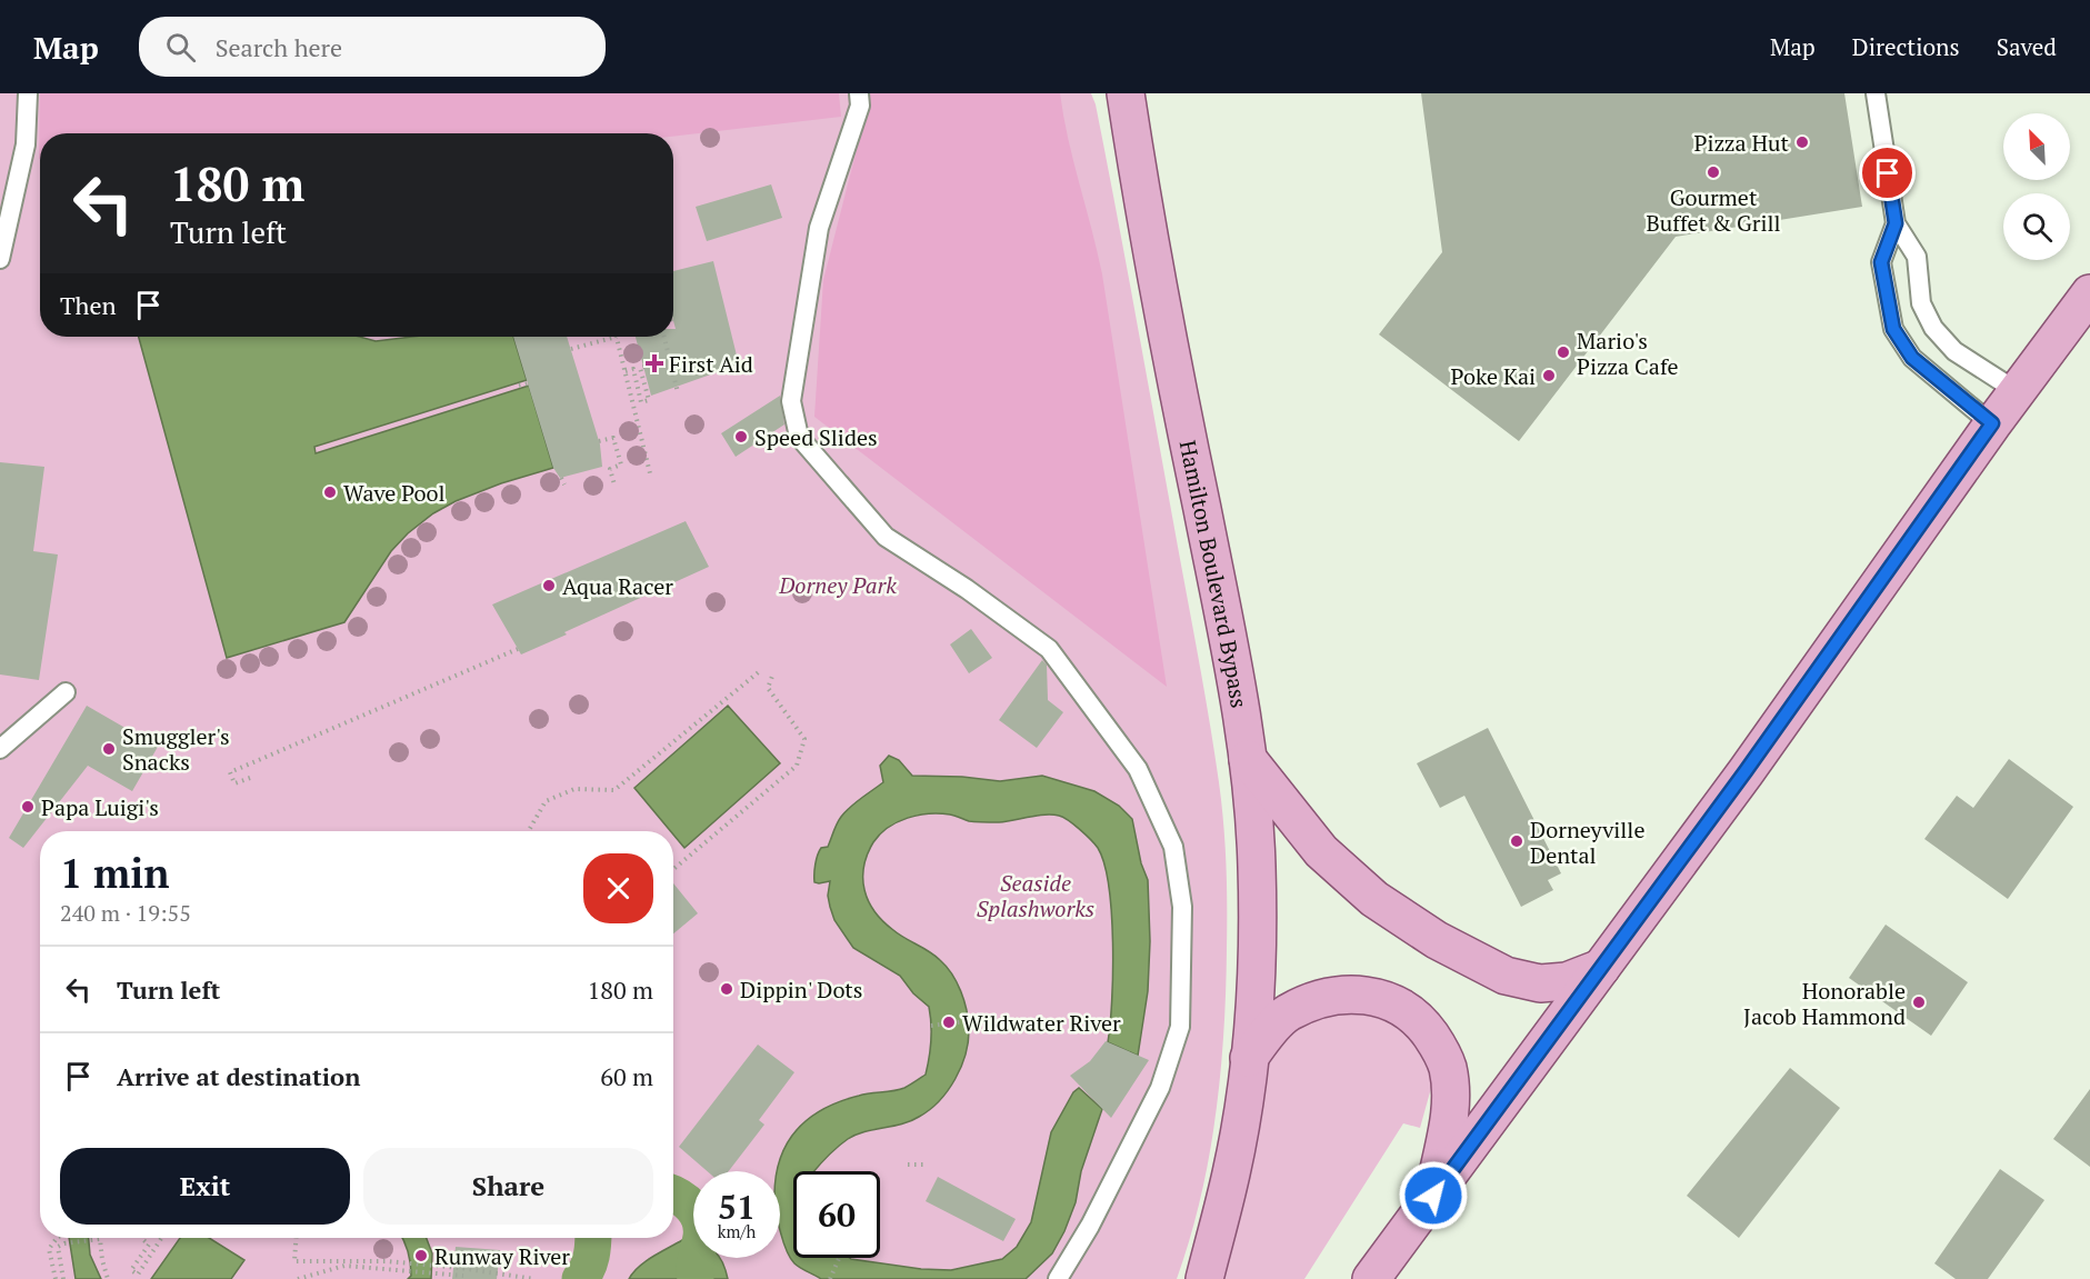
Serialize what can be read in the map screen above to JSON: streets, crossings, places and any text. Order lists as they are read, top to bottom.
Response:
{
  "streets": {
    "main road": ["Hamilton Boulevard Bypass"]
  },
  "parks": ["Dorney Park", "Seaside Splashworks"],
  "places": {
    "other": [
      "Pizza Hut",
      "Gourmet Buffet & Grill",
      "Mario's Pizza Cafe",
      "Poke Kai",
      "Speed Slides",
      "Wave Pool",
      "Aqua Racer",
      "Smuggler's Snacks",
      "Papa Luigi's",
      "Dorneyville Dental",
      "Dippin' Dots",
      "Honorable Jacob Hammond",
      "Wildwater River",
      "Runway River"
    ],
    "health": ["First Aid"]
  },
  "north": "top left",
  "page": {
    "header": "Map",
    "search": "Search here",
    "nav": ["Map", "Directions", "Saved"],
    "turn": ["180 m", "Turn left"],
    "then": "Then",
    "heading": ["1 min", "240 m · 19:55"],
    "list": [
      {
        "name": "Turn left",
        "value": "180 m"
      },
      {
        "name": "Arrive at destination",
        "value": "60 m"
      }
    ],
    "buttons": ["Exit", "Share"],
    "speed": "51 km/h",
    "limit": "60"
  }
}
